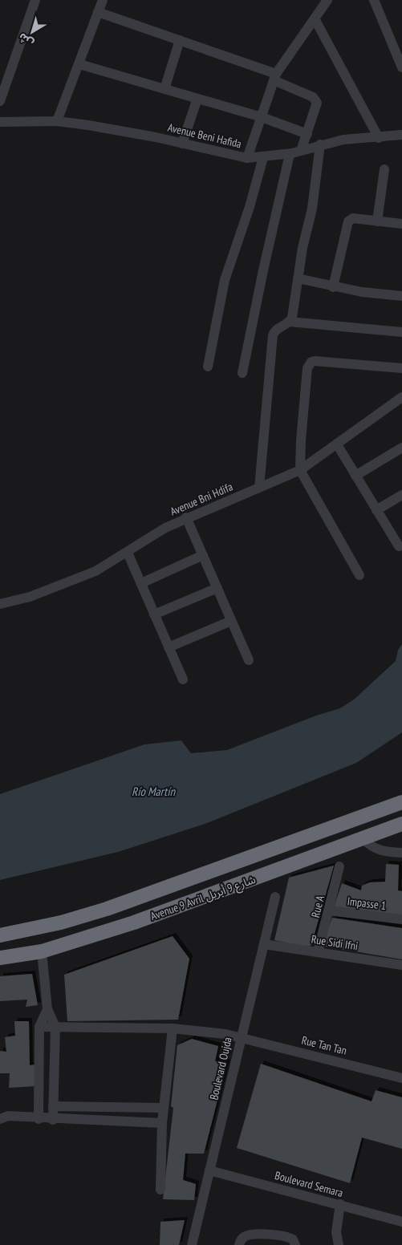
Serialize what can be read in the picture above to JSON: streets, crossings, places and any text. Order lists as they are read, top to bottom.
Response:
{
  "streets": {
    "highway": ["Avenue 9 Avril شارع 9 أبريل"],
    "street": [
      "Avenue Beni Hafida",
      "Avenue Bni Hdifa",
      "Impasse 1",
      "Rue A",
      "Rue Sidi Ifni",
      "Rue Tan Tan",
      "Boulevard Oujda",
      "Boulevard Semara"
    ]
  },
  "crossings": [
    ["Impasse 1", "Rue A"],
    ["Rue A", "Rue Sidi Ifni"],
    ["Rue Sidi Ifni", "Boulevard Oujda"],
    ["Rue Tan Tan", "Boulevard Oujda"],
    ["Boulevard Oujda", "Boulevard Semara"]
  ],
  "water": ["Río Martín"],
  "north": "bottom left"
}
